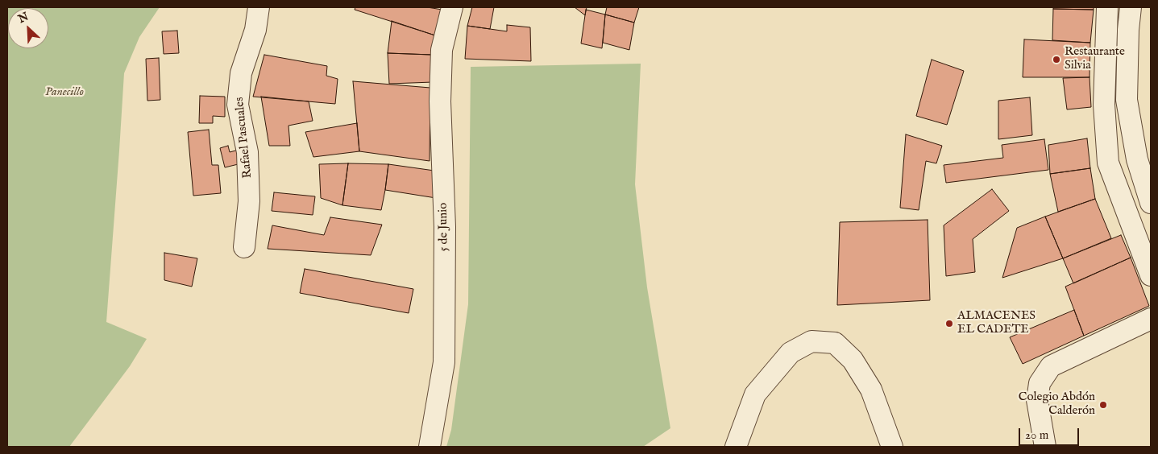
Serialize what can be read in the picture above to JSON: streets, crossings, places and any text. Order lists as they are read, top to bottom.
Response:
{
  "streets": {
    "street": ["Rafael Pascuales", "5 de Junio"]
  },
  "parks": ["Panecillo"],
  "places": ["Restaurante Silvia", "ALMACENES EL CADETE", "Colegio Abdón Calderón"],
  "scale_bar": "20 m",
  "north": "top left"
}
